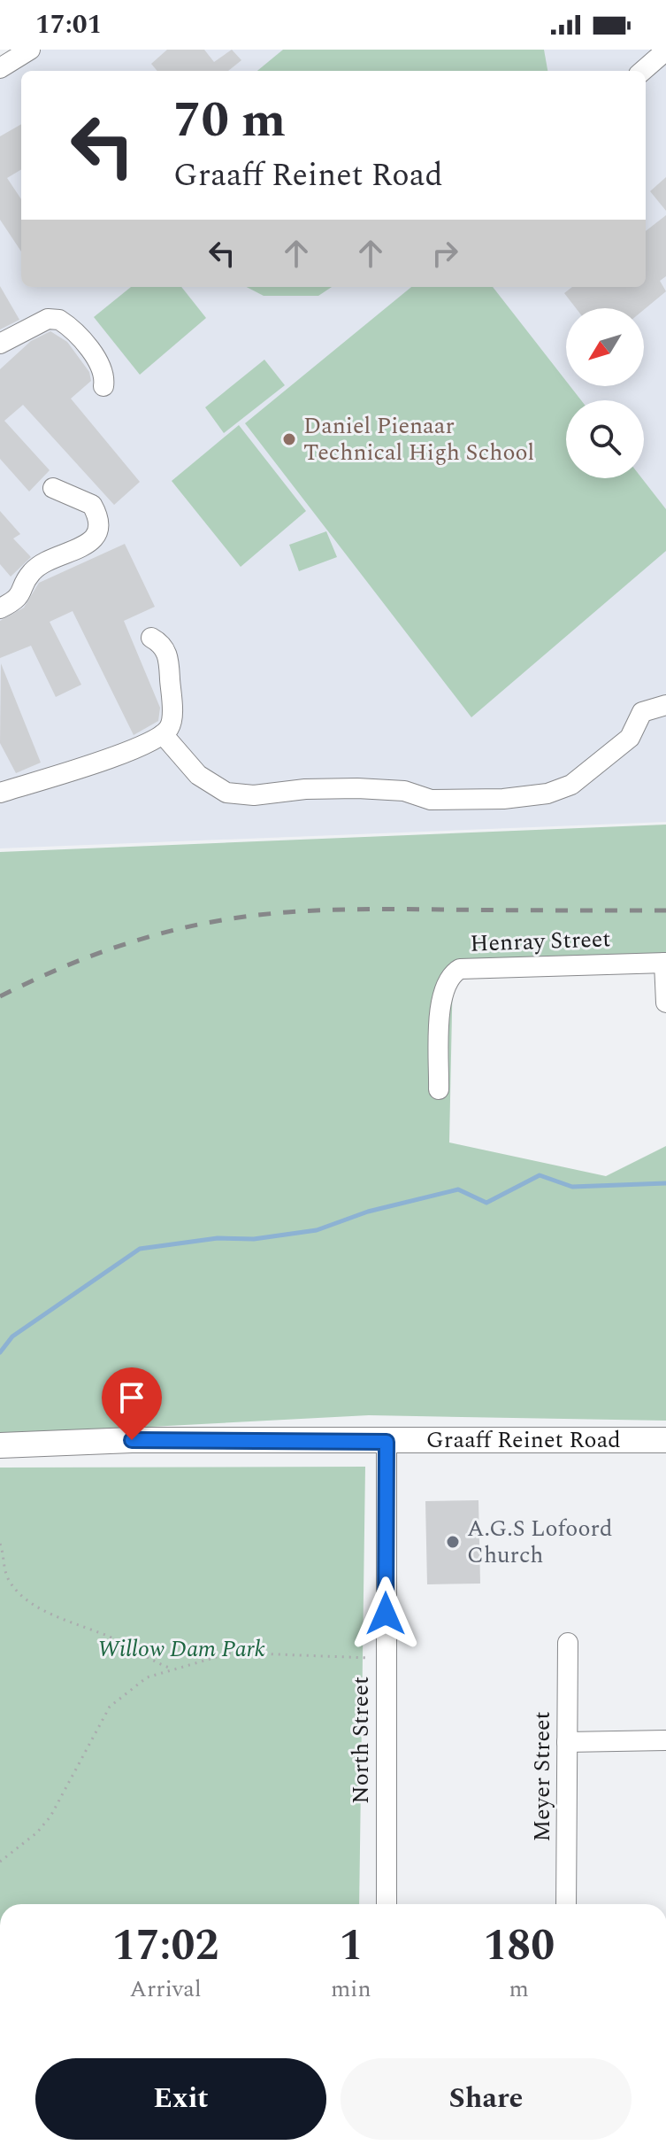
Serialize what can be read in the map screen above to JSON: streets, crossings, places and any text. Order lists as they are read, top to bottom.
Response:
{
  "streets": {
    "main road": ["Graaff Reinet Road"],
    "street": ["Henray Street", "North Street", "Meyer Street"]
  },
  "crossings": [
    ["Graaff Reinet Road", "North Street"]
  ],
  "parks": ["Willow Dam Park"],
  "places": ["Daniel Pienaar Technical High School", "A.G.S Lofoord Church"],
  "north": "bottom left",
  "page": {
    "status": "17:01",
    "turn": ["70 m", "Graaff Reinet Road"],
    "eta": [
      "17:02",
      "Arrival",
      "1",
      "min",
      "180",
      "m"
    ],
    "buttons": ["Exit", "Share"]
  }
}
